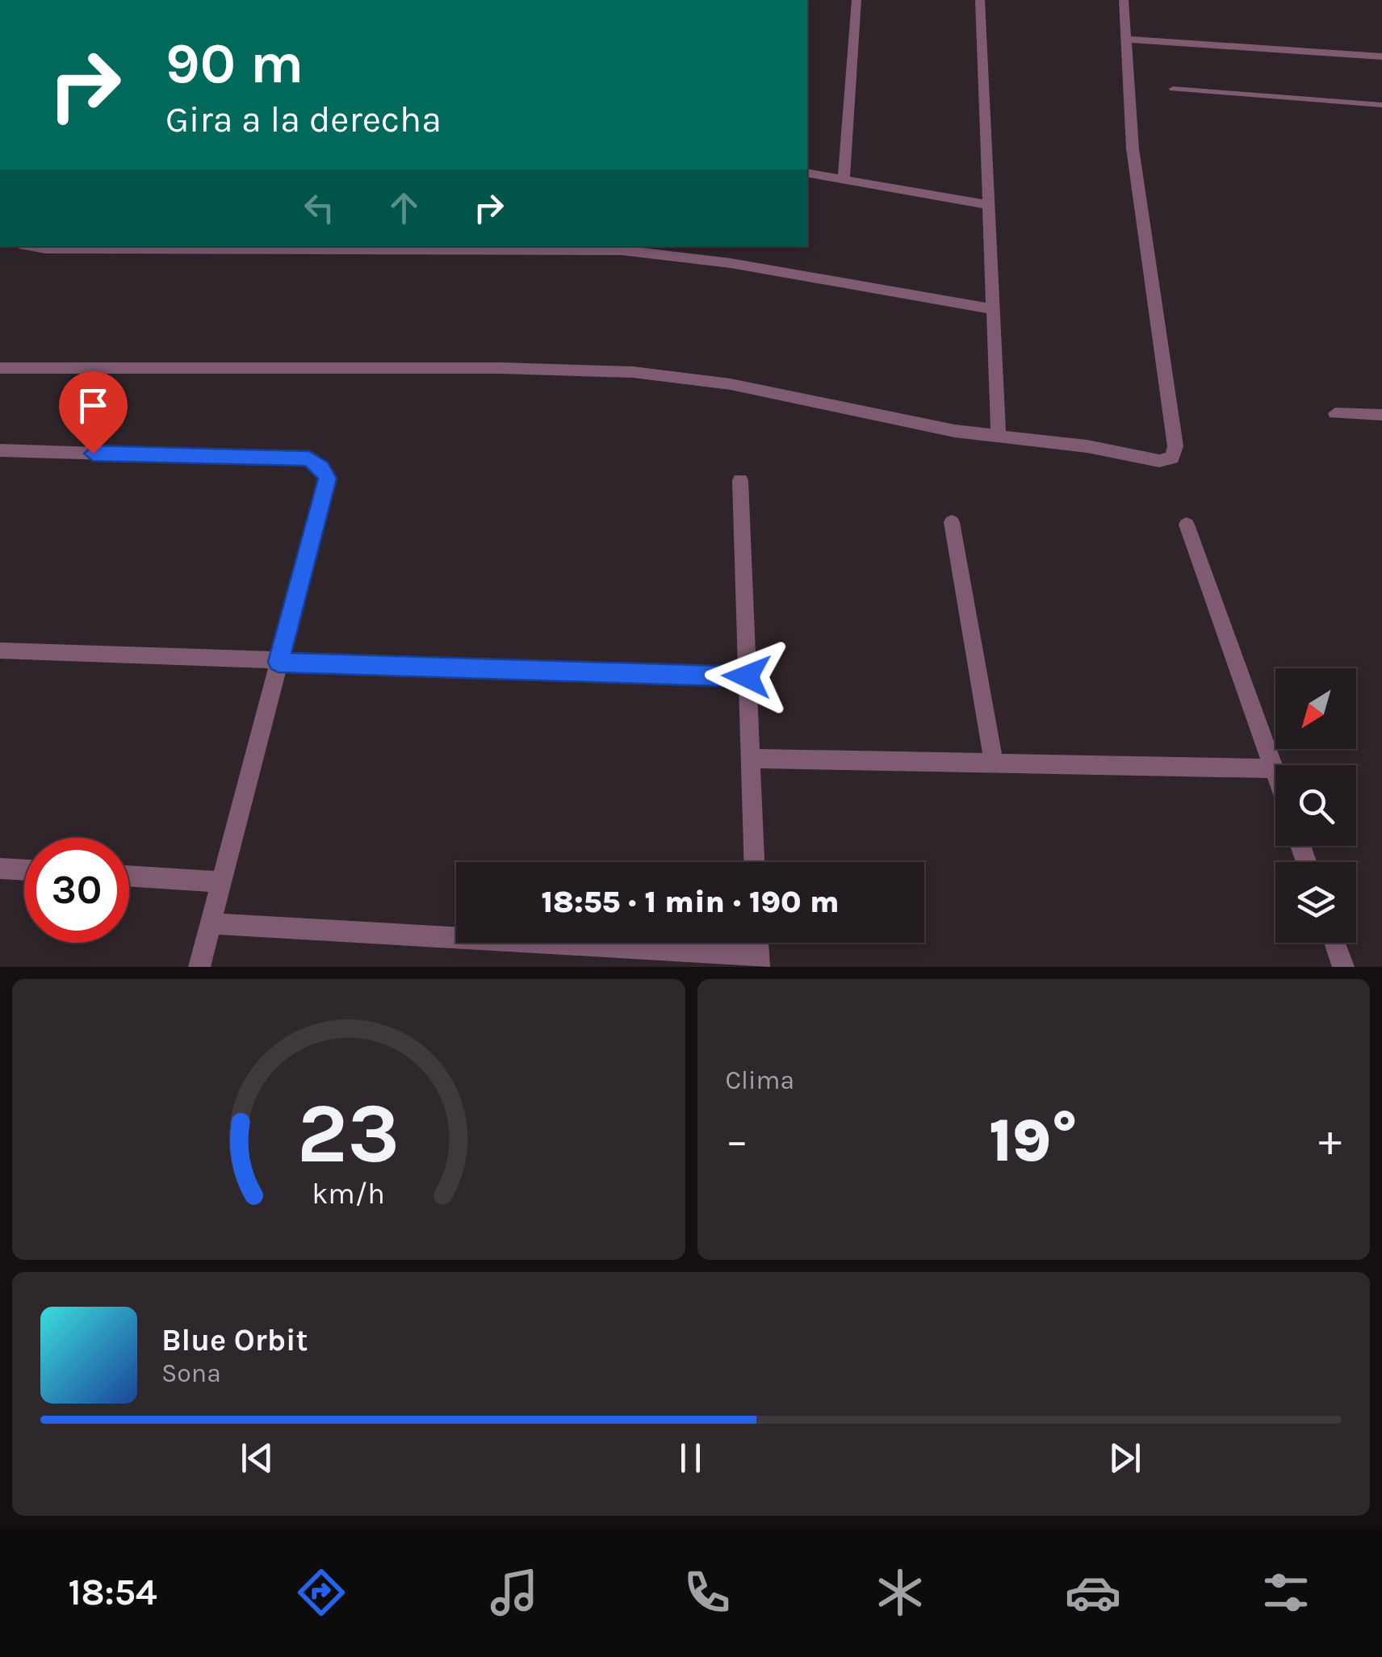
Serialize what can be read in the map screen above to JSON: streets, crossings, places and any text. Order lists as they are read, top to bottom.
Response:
{
  "north": "bottom left",
  "page": {
    "turn": ["90 m", "Gira a la derecha"],
    "limit": "30",
    "trip": "18:55 · 1 min · 190 m",
    "tile": "Clima",
    "heat": ["−", "19°", "+"],
    "song": ["Blue Orbit", "Sona"],
    "tabs": "18:54",
    "gauge": ["23", "km/h"]
  }
}
